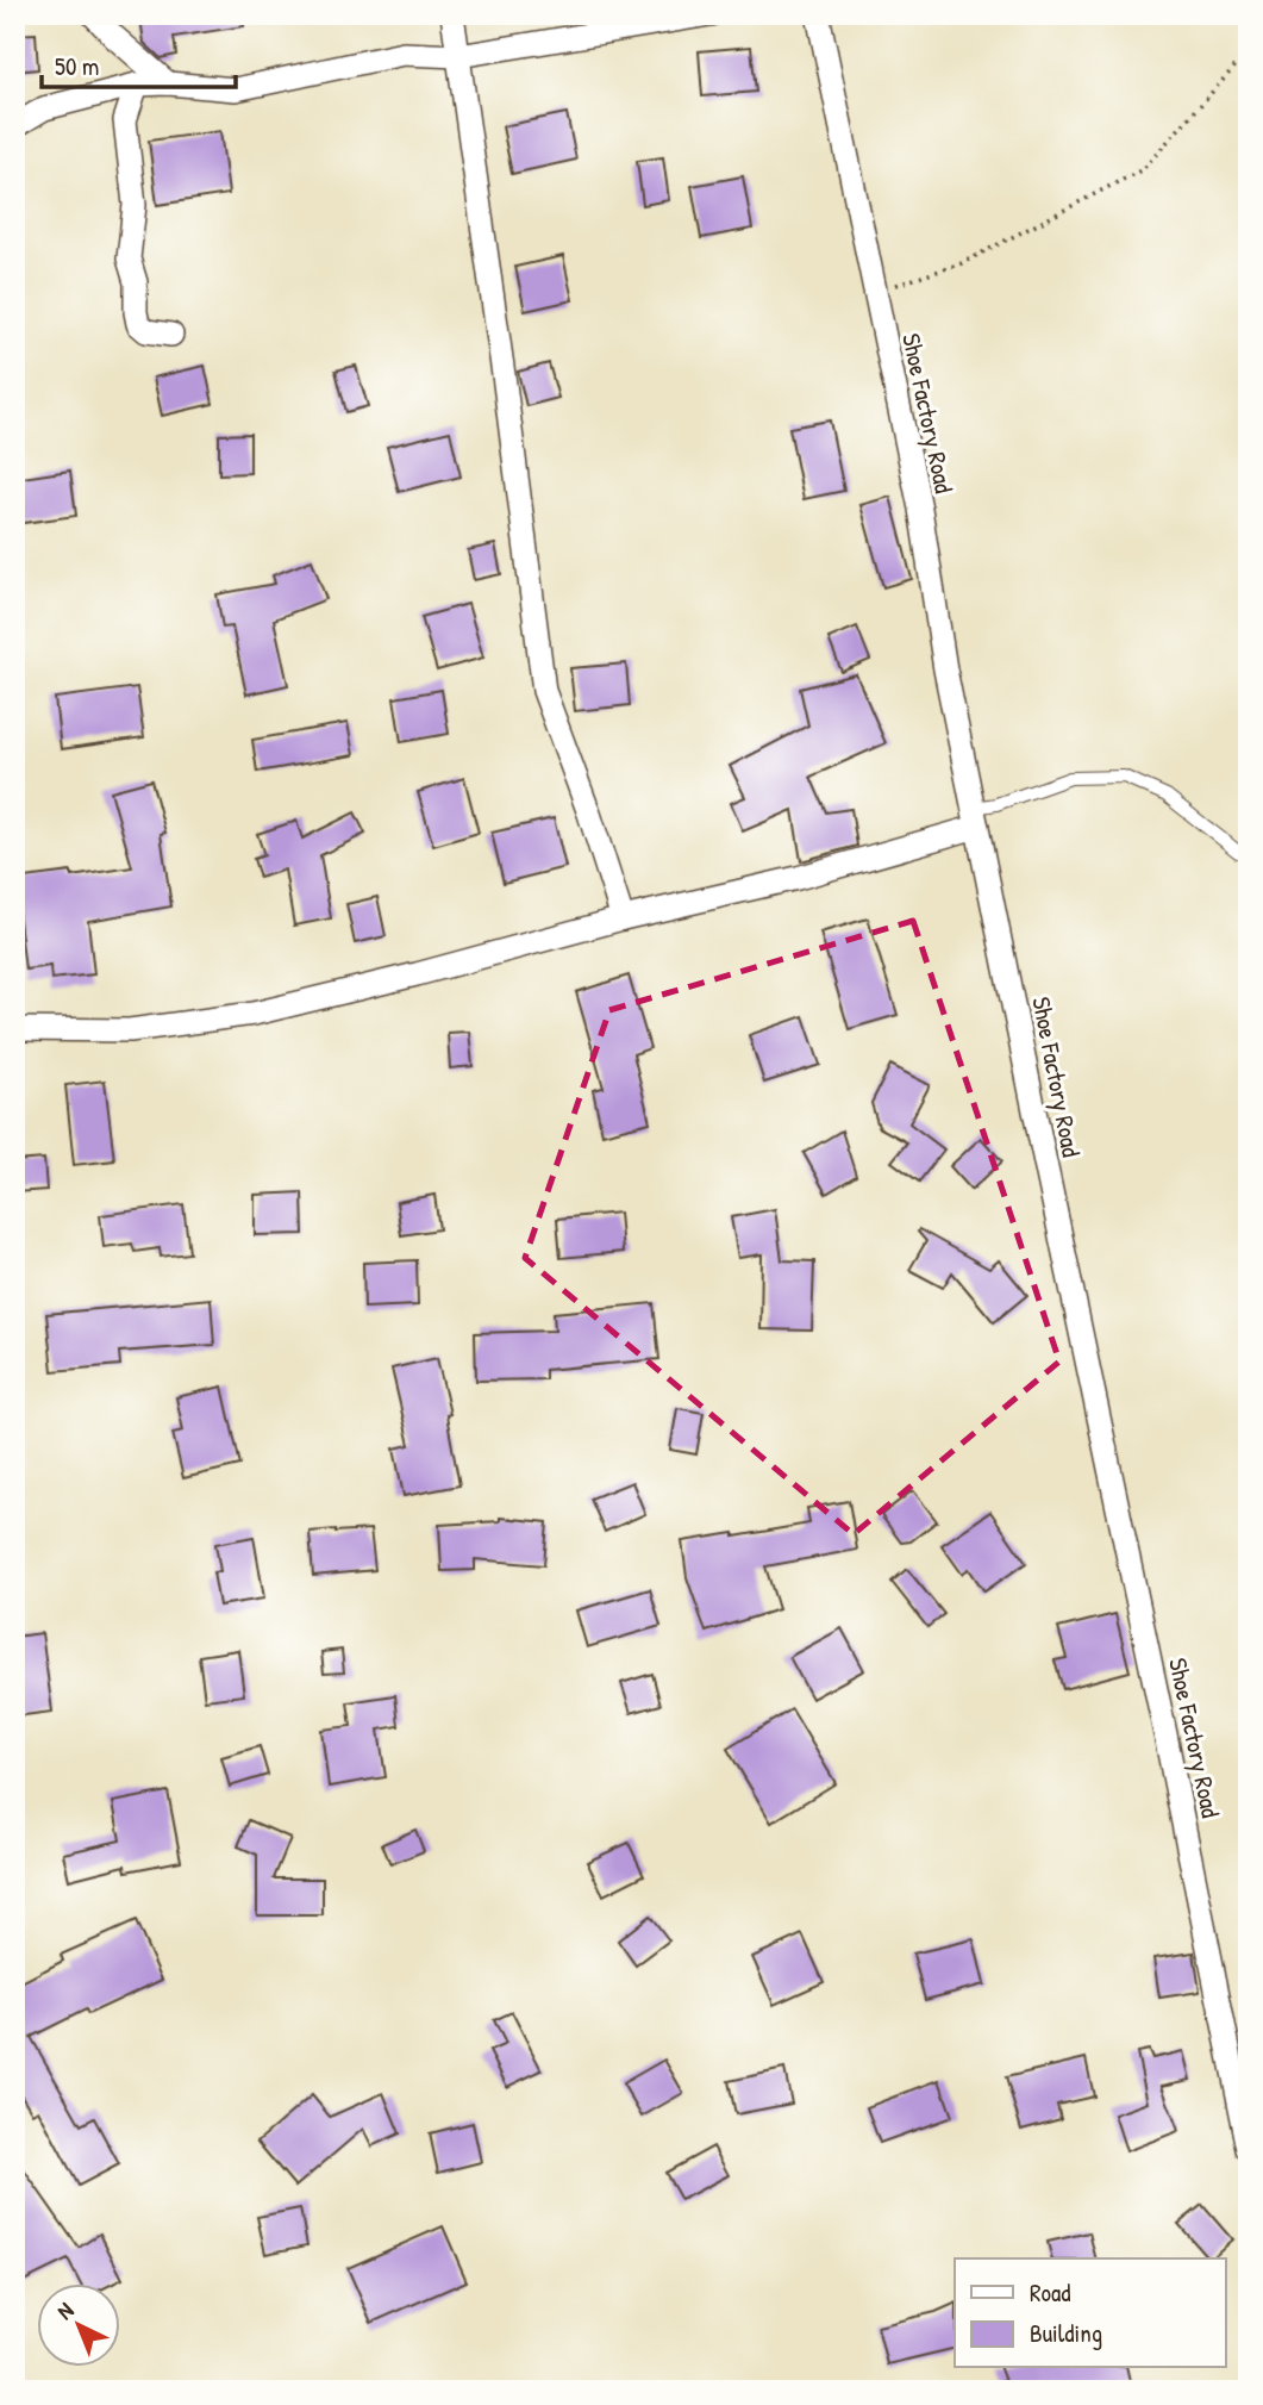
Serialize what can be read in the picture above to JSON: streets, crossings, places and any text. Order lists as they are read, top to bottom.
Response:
{
  "streets": {
    "street": ["Shoe Factory Road"]
  },
  "legend": ["Road", "Building"],
  "scale_bar": "50 m",
  "north": "top left"
}
